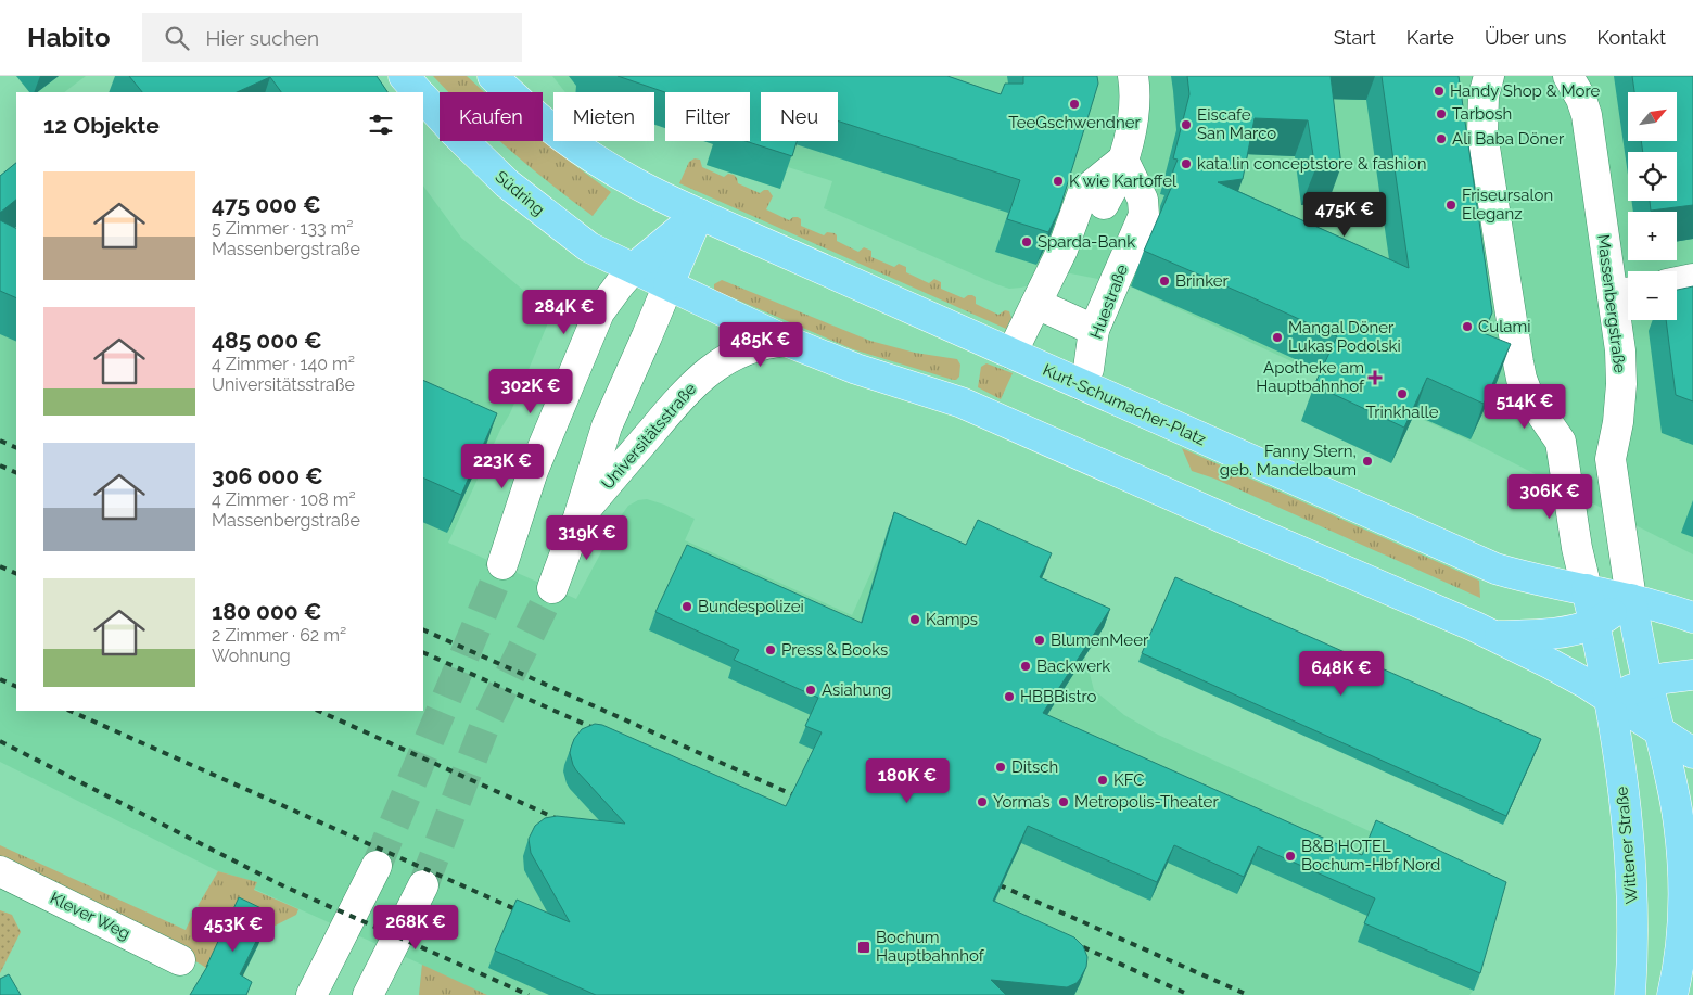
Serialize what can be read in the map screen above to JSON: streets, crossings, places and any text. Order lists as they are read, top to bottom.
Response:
{
  "streets": {
    "main road": ["Südring", "Kurt-Schumacher-Platz", "Wittener Straße"],
    "street": [
      "Huestraße",
      "Massenbergstraße",
      "Universitätsstraße",
      "Klever Weg"
    ]
  },
  "crossings": [
    ["Huestraße", "Kurt-Schumacher-Platz"],
    ["Massenbergstraße", "Kurt-Schumacher-Platz"]
  ],
  "places": {
    "other": [
      "Handy Shop & More",
      "TeeGschwendner",
      "Tarbosh",
      "Eiscafe San Marco",
      "Ali Baba Döner",
      "kata.lin conceptstore & fashion",
      "K wie Kartoffel",
      "Friseursalon Eleganz",
      "Sparda-Bank",
      "Brinker",
      "Culami",
      "Mangal Döner Lukas Podolski",
      "Trinkhalle",
      "Fanny Stern, geb. Mandelbaum",
      "Bundespolizei",
      "Kamps",
      "BlumenMeer",
      "Press & Books",
      "Backwerk",
      "Asiahung",
      "HBBBistro",
      "Ditsch",
      "KFC",
      "Yorma’s",
      "Metropolis-Theater",
      "B&B HOTEL Bochum-Hbf Nord"
    ],
    "health": ["Apotheke am Hauptbahnhof"],
    "transit": ["Bochum Hauptbahnhof"]
  },
  "north": "top right",
  "page": {
    "header": "Habito",
    "search": "Hier suchen",
    "nav": [
      "Start",
      "Karte",
      "Über uns",
      "Kontakt"
    ],
    "map_buttons": ["+", "−"],
    "chip": [
      "Kaufen",
      "Mieten",
      "Filter",
      "Neu"
    ],
    "heading": "12 Objekte",
    "list": [
      {
        "name": "475 000 €",
        "note": "5 Zimmer · 133 m² · Massenbergstraße"
      },
      {
        "name": "485 000 €",
        "note": "4 Zimmer · 140 m² · Universitätsstraße"
      },
      {
        "name": "306 000 €",
        "note": "4 Zimmer · 108 m² · Massenbergstraße"
      },
      {
        "name": "180 000 €",
        "note": "2 Zimmer · 62 m² · Wohnung"
      }
    ],
    "price": [
      "475K €",
      "284K €",
      "485K €",
      "302K €",
      "514K €",
      "223K €",
      "306K €",
      "319K €",
      "648K €",
      "180K €",
      "268K €",
      "453K €"
    ]
  }
}
